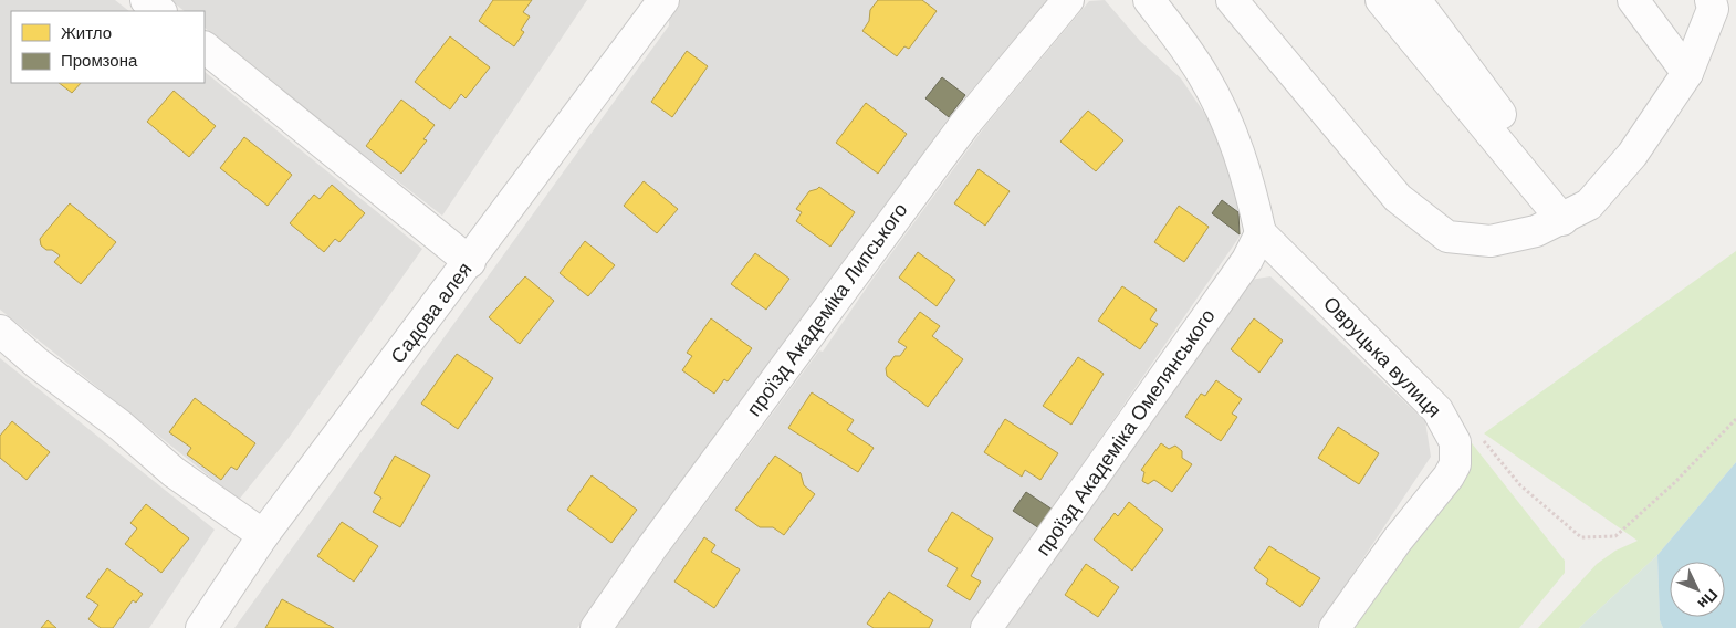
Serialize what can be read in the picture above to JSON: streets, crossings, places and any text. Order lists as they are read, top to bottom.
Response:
{
  "streets": {
    "street": [
      "проїзд Академіка Липського",
      "Садова алея",
      "Овруцька вулиця",
      "проїзд Академіка Омелянського"
    ]
  },
  "crossings": [
    ["Овруцька вулиця", "проїзд Академіка Омелянського"]
  ],
  "legend": ["Житло", "Промзона"],
  "north": "bottom right"
}
